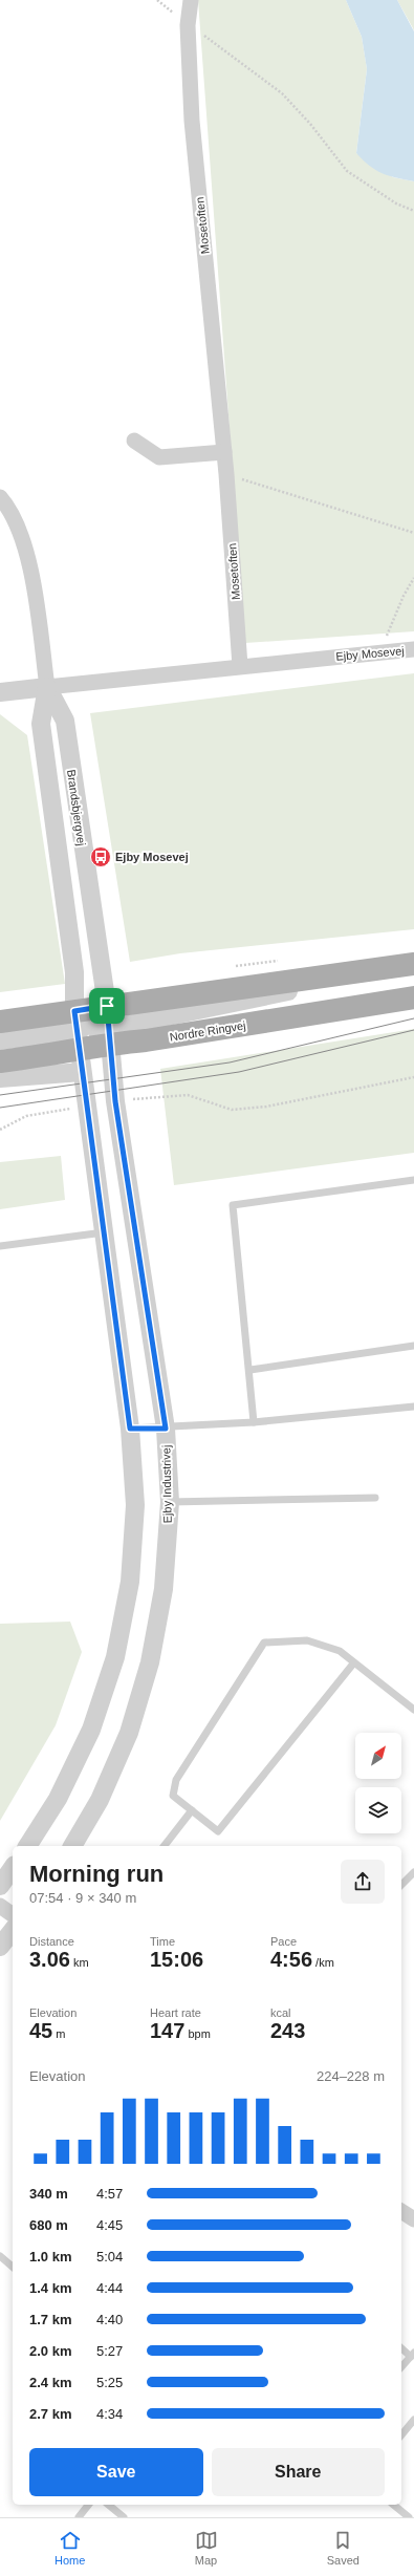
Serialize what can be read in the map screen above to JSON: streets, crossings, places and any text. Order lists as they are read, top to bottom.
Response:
{
  "streets": {
    "main road": ["Nordre Ringvej"],
    "street": [
      "Mosetoften",
      "Ejby Mosevej",
      "Brandsbjergvej",
      "Ejby Industrivej"
    ]
  },
  "crossings": [
    ["Mosetoften", "Ejby Mosevej"],
    ["Ejby Mosevej", "Brandsbjergvej"],
    ["Brandsbjergvej", "Nordre Ringvej"],
    ["Brandsbjergvej", "Ejby Industrivej"],
    ["Nordre Ringvej", "Ejby Industrivej"]
  ],
  "places": {
    "bus stop": ["Ejby Mosevej"]
  },
  "north": "top right",
  "page": {
    "heading": ["Morning run", "07:54 · 9 × 340 m"],
    "stats": [
      ["Distance", "3.06 km"],
      ["Time", "15:06"],
      ["Pace", "4:56 /km"],
      ["Elevation", "45 m"],
      ["Heart rate", "147 bpm"],
      ["kcal", "243"]
    ],
    "chart": ["Elevation", "224–228 m"],
    "list": [
      {
        "name": "340 m",
        "note": "4:57"
      },
      {
        "name": "680 m",
        "note": "4:45"
      },
      {
        "name": "1.0 km",
        "note": "5:04"
      },
      {
        "name": "1.4 km",
        "note": "4:44"
      },
      {
        "name": "1.7 km",
        "note": "4:40"
      },
      {
        "name": "2.0 km",
        "note": "5:27"
      },
      {
        "name": "2.4 km",
        "note": "5:25"
      },
      {
        "name": "2.7 km",
        "note": "4:34"
      }
    ],
    "buttons": ["Save", "Share"],
    "tabs": ["Home", "Map", "Saved"]
  }
}
